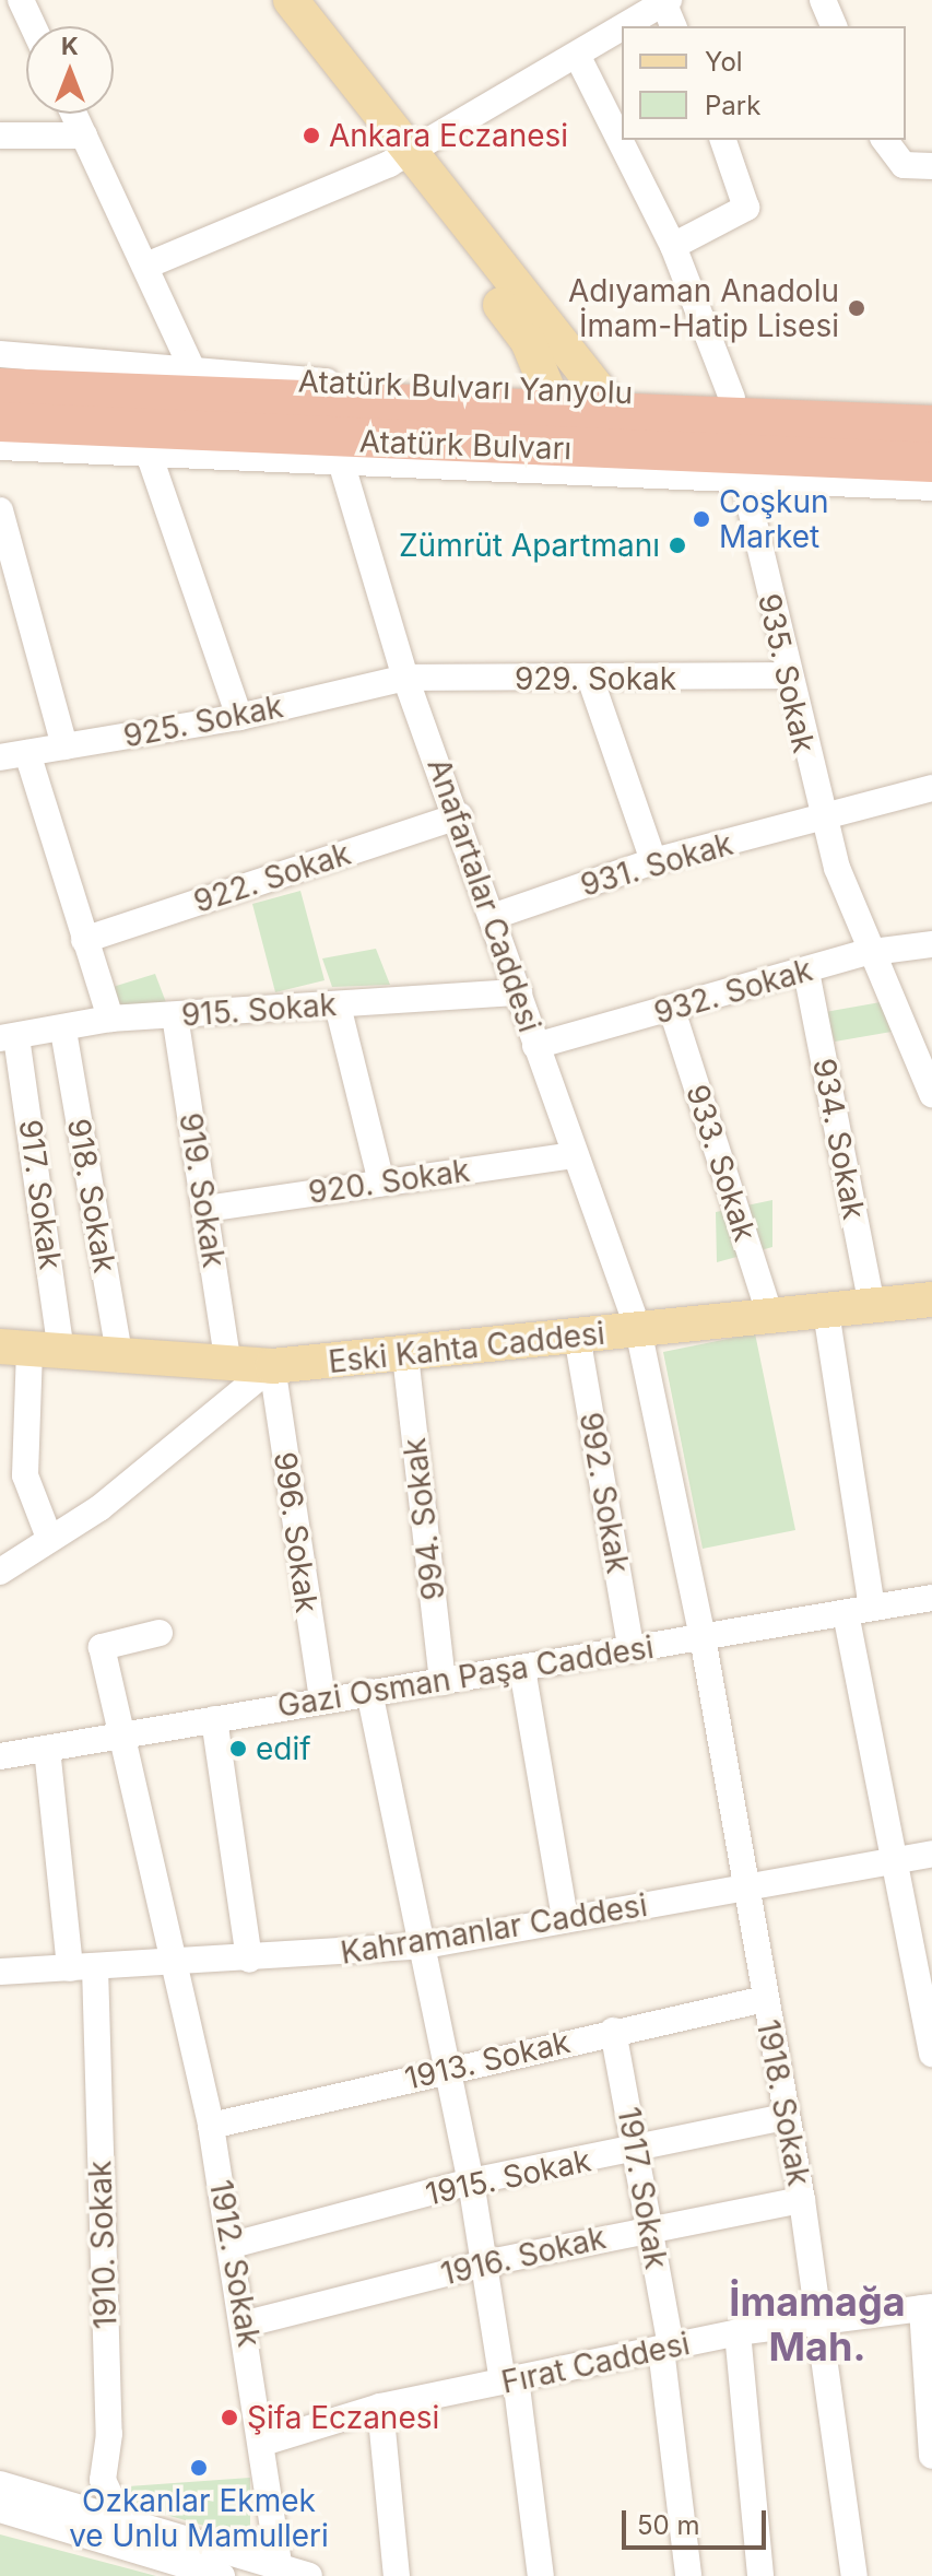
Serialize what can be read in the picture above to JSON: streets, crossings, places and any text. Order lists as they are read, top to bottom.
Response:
{
  "streets": {
    "highway": ["Atatürk Bulvarı"],
    "main road": ["Eski Kahta Caddesi"],
    "street": [
      "Atatürk Bulvarı Yanyolu",
      "935. Sokak",
      "929. Sokak",
      "925. Sokak",
      "931. Sokak",
      "922. Sokak",
      "Anafartalar Caddesi",
      "932. Sokak",
      "915. Sokak",
      "934. Sokak",
      "933. Sokak",
      "920. Sokak",
      "919. Sokak",
      "917. Sokak",
      "918. Sokak",
      "992. Sokak",
      "994. Sokak",
      "996. Sokak",
      "Gazi Osman Paşa Caddesi",
      "Kahramanlar Caddesi",
      "1913. Sokak",
      "1918. Sokak",
      "1915. Sokak",
      "1917. Sokak",
      "1910. Sokak",
      "1916. Sokak",
      "1912. Sokak",
      "Fırat Caddesi"
    ]
  },
  "crossings": [
    ["935. Sokak", "929. Sokak"],
    ["935. Sokak", "931. Sokak"],
    ["935. Sokak", "932. Sokak"],
    ["929. Sokak", "925. Sokak"],
    ["929. Sokak", "Anafartalar Caddesi"],
    ["925. Sokak", "Anafartalar Caddesi"],
    ["931. Sokak", "Anafartalar Caddesi"],
    ["922. Sokak", "Anafartalar Caddesi"],
    ["Anafartalar Caddesi", "932. Sokak"],
    ["Anafartalar Caddesi", "915. Sokak"],
    ["Anafartalar Caddesi", "920. Sokak"],
    ["Anafartalar Caddesi", "Eski Kahta Caddesi"],
    ["Anafartalar Caddesi", "Gazi Osman Paşa Caddesi"],
    ["Anafartalar Caddesi", "1918. Sokak"],
    ["932. Sokak", "934. Sokak"],
    ["932. Sokak", "933. Sokak"],
    ["915. Sokak", "919. Sokak"],
    ["915. Sokak", "917. Sokak"],
    ["915. Sokak", "918. Sokak"],
    ["934. Sokak", "Eski Kahta Caddesi"],
    ["933. Sokak", "Eski Kahta Caddesi"],
    ["920. Sokak", "919. Sokak"],
    ["919. Sokak", "Eski Kahta Caddesi"],
    ["917. Sokak", "Eski Kahta Caddesi"],
    ["918. Sokak", "Eski Kahta Caddesi"],
    ["Eski Kahta Caddesi", "992. Sokak"],
    ["Eski Kahta Caddesi", "994. Sokak"],
    ["Eski Kahta Caddesi", "996. Sokak"],
    ["992. Sokak", "Gazi Osman Paşa Caddesi"],
    ["994. Sokak", "Gazi Osman Paşa Caddesi"],
    ["996. Sokak", "Gazi Osman Paşa Caddesi"],
    ["Gazi Osman Paşa Caddesi", "1918. Sokak"],
    ["Gazi Osman Paşa Caddesi", "1910. Sokak"],
    ["Gazi Osman Paşa Caddesi", "1912. Sokak"],
    ["Kahramanlar Caddesi", "1918. Sokak"],
    ["Kahramanlar Caddesi", "1910. Sokak"],
    ["Kahramanlar Caddesi", "1912. Sokak"],
    ["1913. Sokak", "1918. Sokak"],
    ["1913. Sokak", "1917. Sokak"],
    ["1913. Sokak", "1912. Sokak"],
    ["1918. Sokak", "1915. Sokak"],
    ["1918. Sokak", "1916. Sokak"],
    ["1918. Sokak", "Fırat Caddesi"],
    ["1915. Sokak", "1917. Sokak"],
    ["1915. Sokak", "1912. Sokak"],
    ["1917. Sokak", "1916. Sokak"],
    ["1917. Sokak", "Fırat Caddesi"],
    ["1916. Sokak", "1912. Sokak"],
    ["1912. Sokak", "Fırat Caddesi"]
  ],
  "districts": ["İmamağa Mah."],
  "places": [
    "Ankara Eczanesi",
    "Adıyaman Anadolu İmam-Hatip Lisesi",
    "Coşkun Market",
    "Zümrüt Apartmanı",
    "edif",
    "Şifa Eczanesi",
    "Ozkanlar Ekmek ve Unlu Mamulleri"
  ],
  "legend": ["Yol", "Park"],
  "scale_bar": "50 m",
  "north": "top"
}
